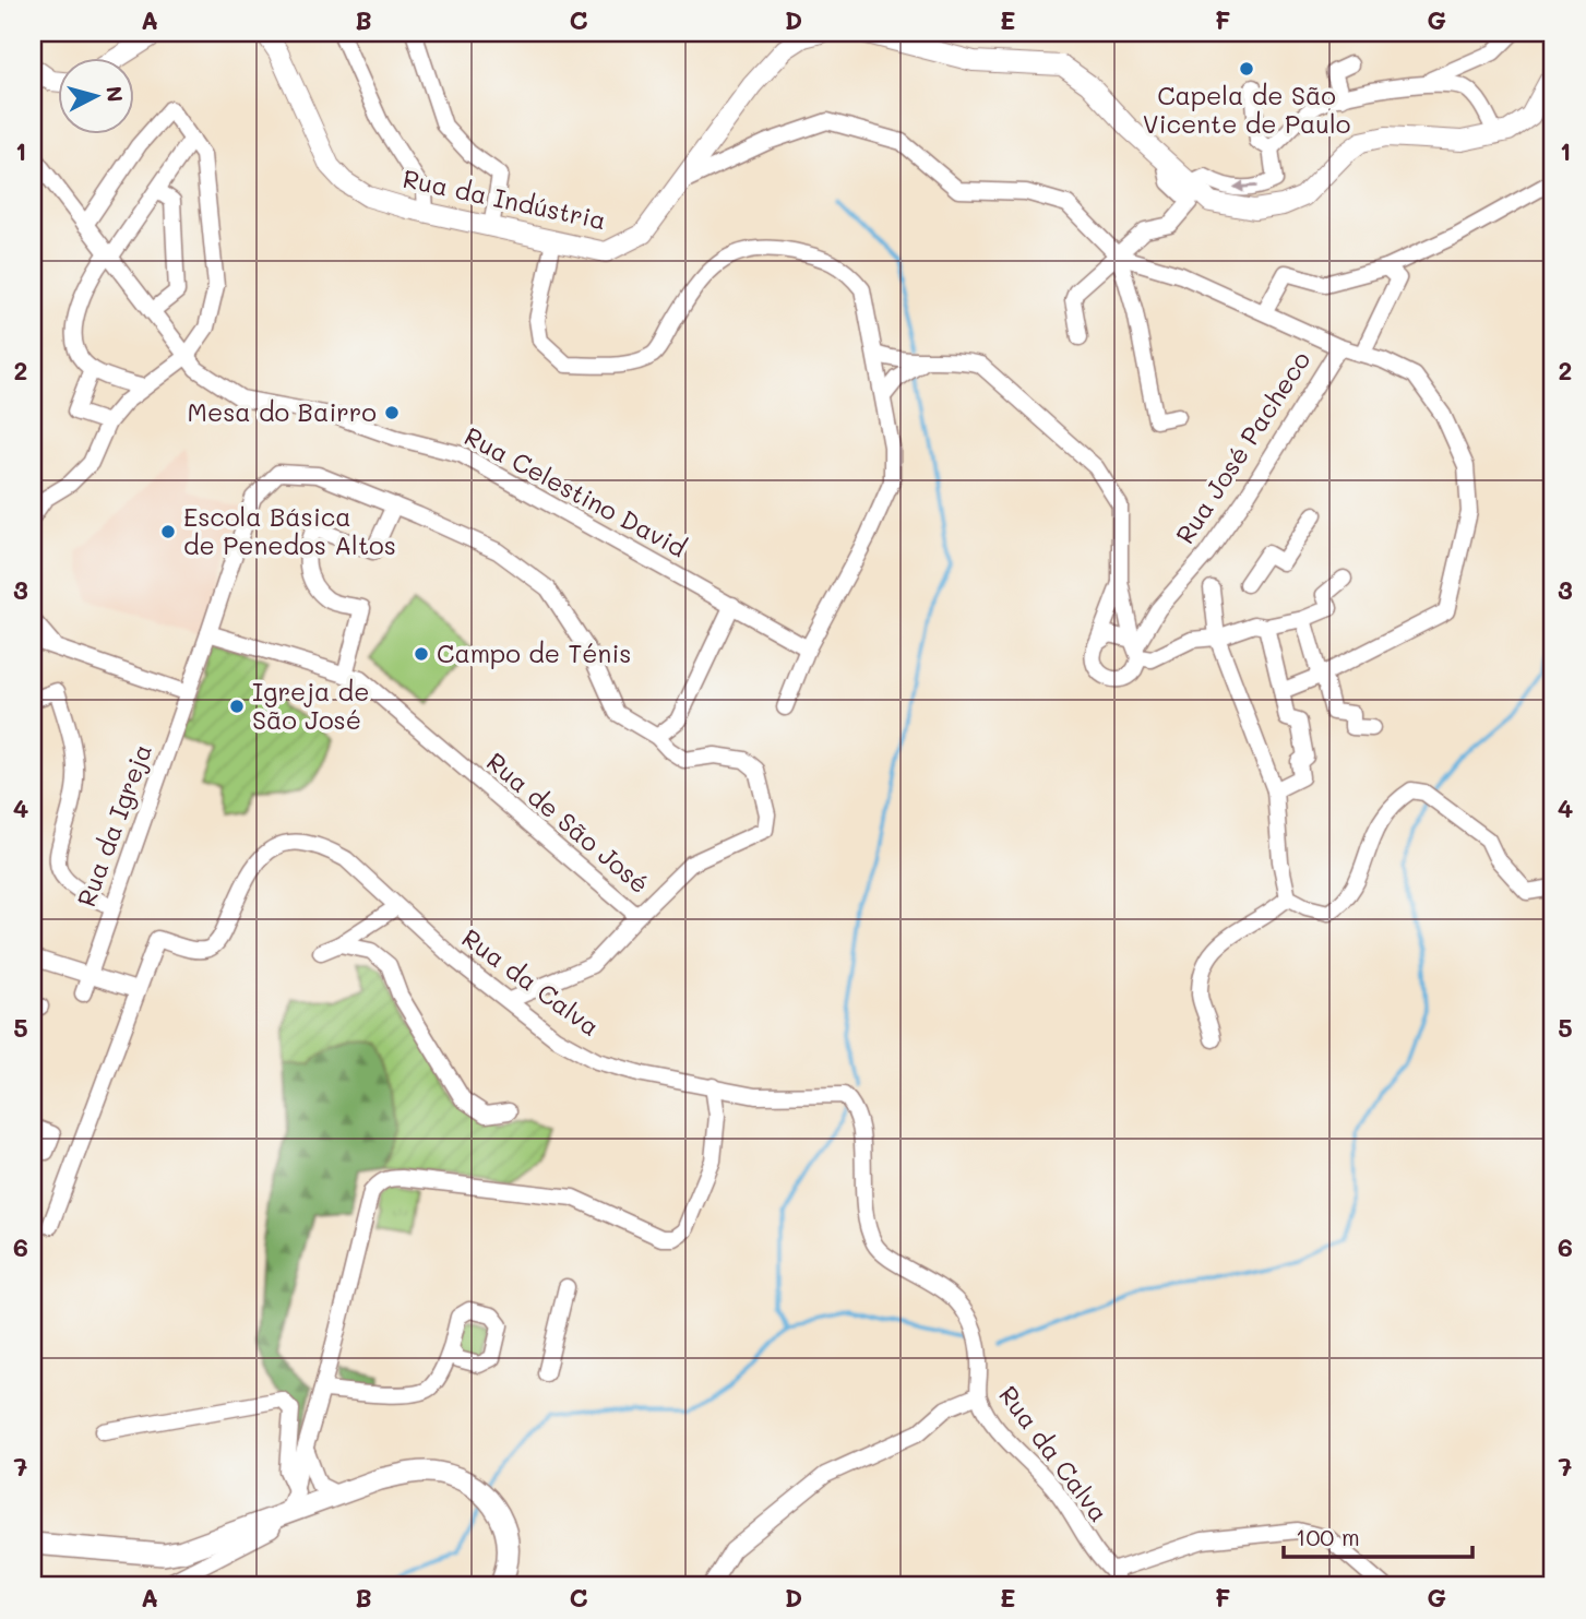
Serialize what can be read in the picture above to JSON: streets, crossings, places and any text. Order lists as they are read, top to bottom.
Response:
{
  "streets": {
    "street": [
      "Rua da Indústria",
      "Rua José Pacheco",
      "Rua Celestino David",
      "Rua de São José",
      "Rua da Igreja",
      "Rua da Calva"
    ]
  },
  "crossings": [
    ["Rua de São José", "Rua da Igreja"]
  ],
  "places": [
    "Capela de São Vicente de Paulo",
    "Mesa do Bairro",
    "Escola Básica de Penedos Altos",
    "Campo de Ténis",
    "Igreja de São José"
  ],
  "scale_bar": "100 m",
  "north": "right",
  "grid": {
    "columns": [
      "A",
      "B",
      "C",
      "D",
      "E",
      "F",
      "G"
    ],
    "rows": [
      "1",
      "2",
      "3",
      "4",
      "5",
      "6",
      "7"
    ]
  }
}
